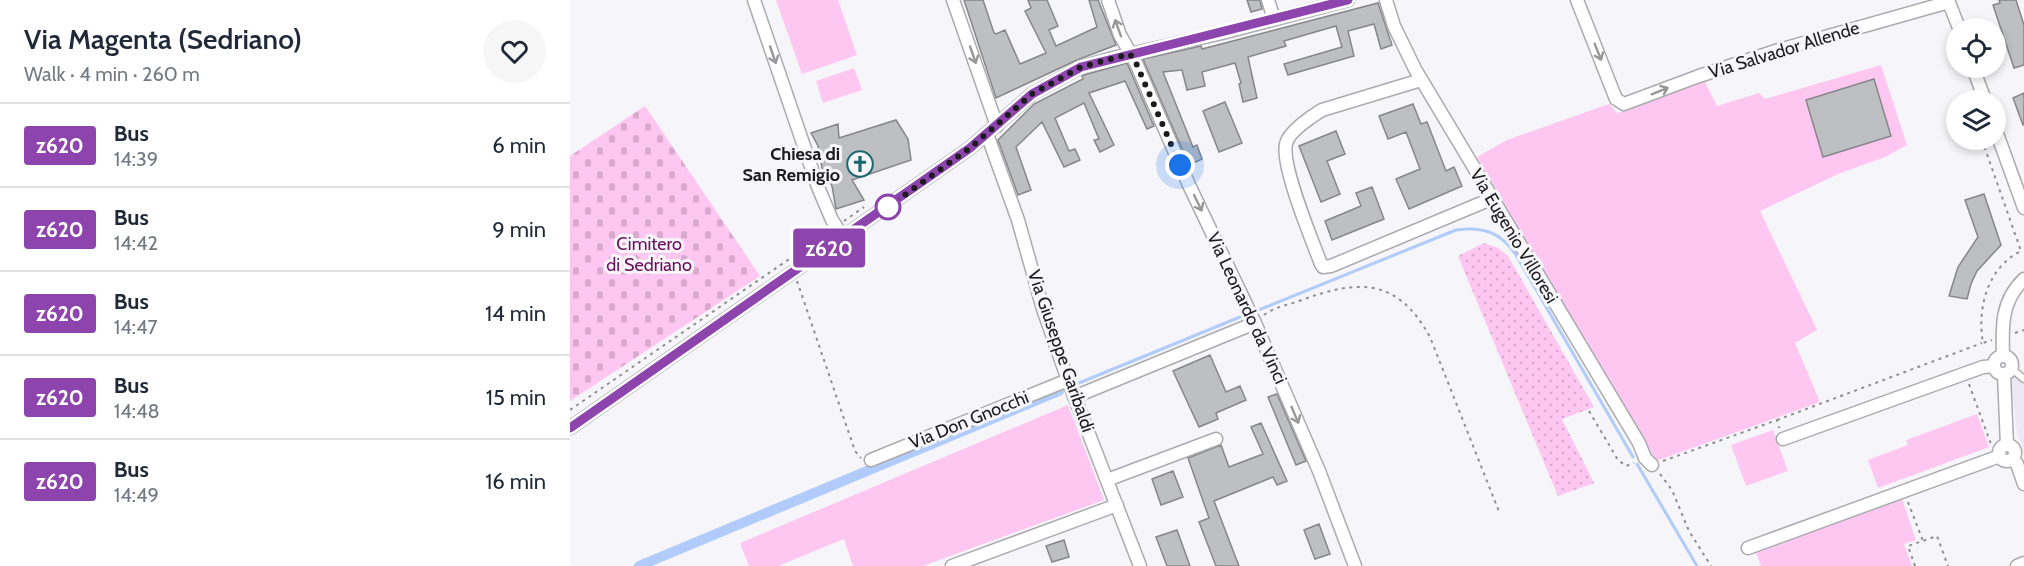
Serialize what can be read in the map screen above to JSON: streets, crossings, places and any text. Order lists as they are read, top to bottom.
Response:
{
  "streets": {
    "street": [
      "Via Salvador Allende",
      "Via Eugenio Villoresi",
      "Via Leonardo da Vinci",
      "Via Giuseppe Garibaldi",
      "Via Don Gnocchi"
    ]
  },
  "crossings": [
    ["Via Giuseppe Garibaldi", "Via Don Gnocchi"]
  ],
  "one_way": ["Via Salvador Allende", "Via Leonardo da Vinci"],
  "parks": ["Cimitero di Sedriano"],
  "places": {
    "church": ["Chiesa di San Remigio"]
  },
  "lines": ["bus line z620"],
  "page": {
    "heading": ["Via Magenta (Sedriano)", "Walk · 4 min · 260 m"],
    "on_map": "z620",
    "list": [
      {
        "mark": "z620",
        "name": "Bus",
        "note": "14:39",
        "value": "6 min"
      },
      {
        "mark": "z620",
        "name": "Bus",
        "note": "14:42",
        "value": "9 min"
      },
      {
        "mark": "z620",
        "name": "Bus",
        "note": "14:47",
        "value": "14 min"
      },
      {
        "mark": "z620",
        "name": "Bus",
        "note": "14:48",
        "value": "15 min"
      },
      {
        "mark": "z620",
        "name": "Bus",
        "note": "14:49",
        "value": "16 min"
      }
    ]
  }
}
